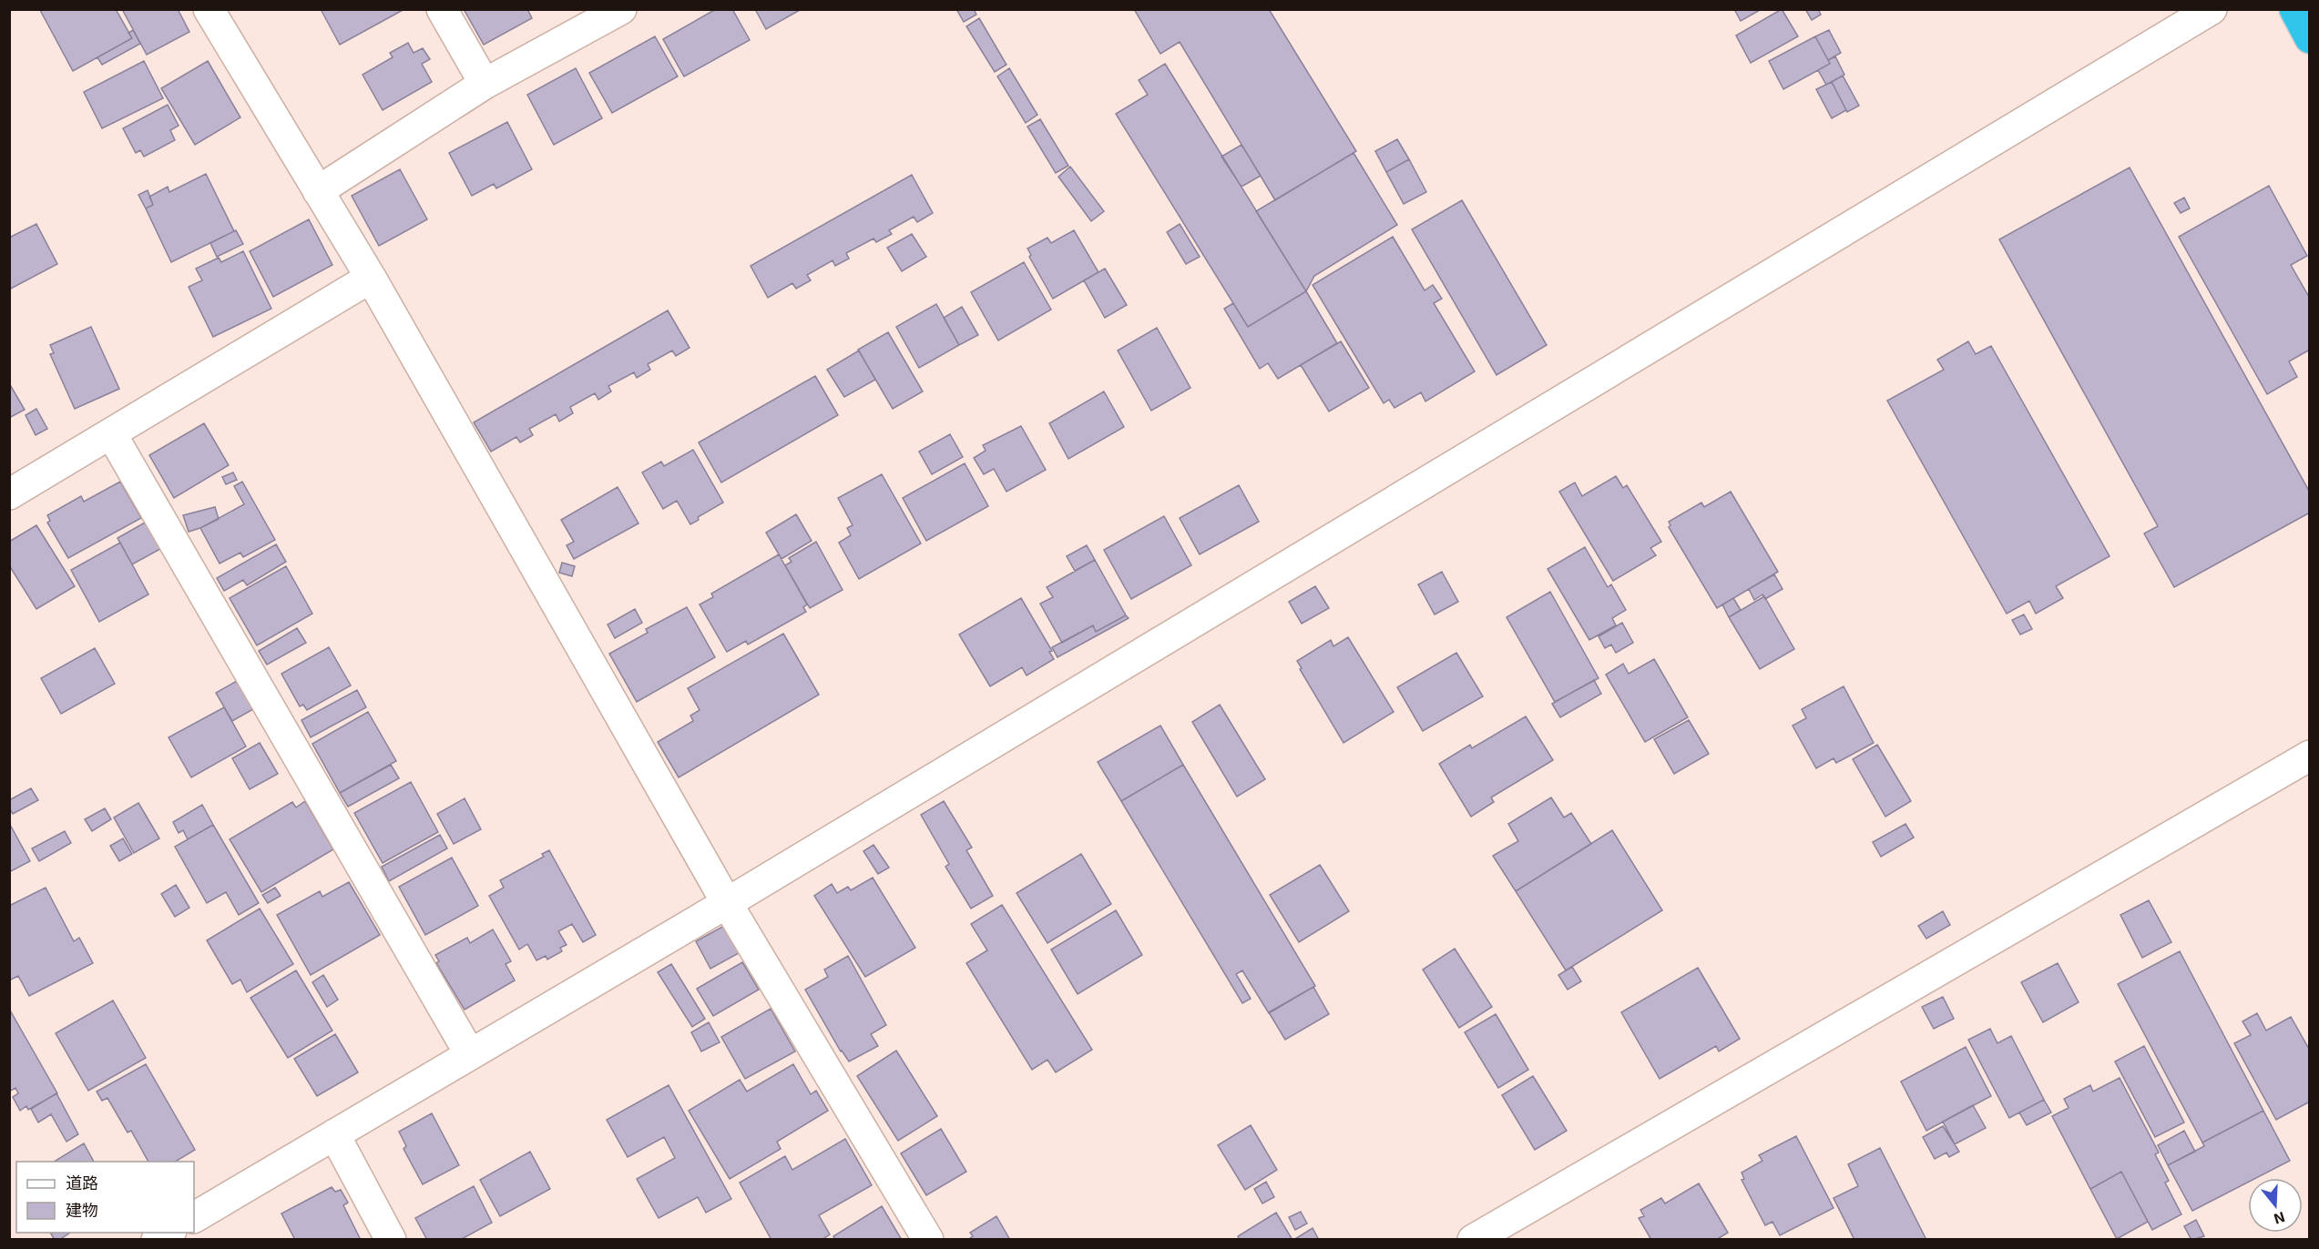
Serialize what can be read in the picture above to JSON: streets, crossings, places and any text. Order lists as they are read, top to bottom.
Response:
{
  "legend": ["道路", "建物"],
  "north": "bottom"
}
